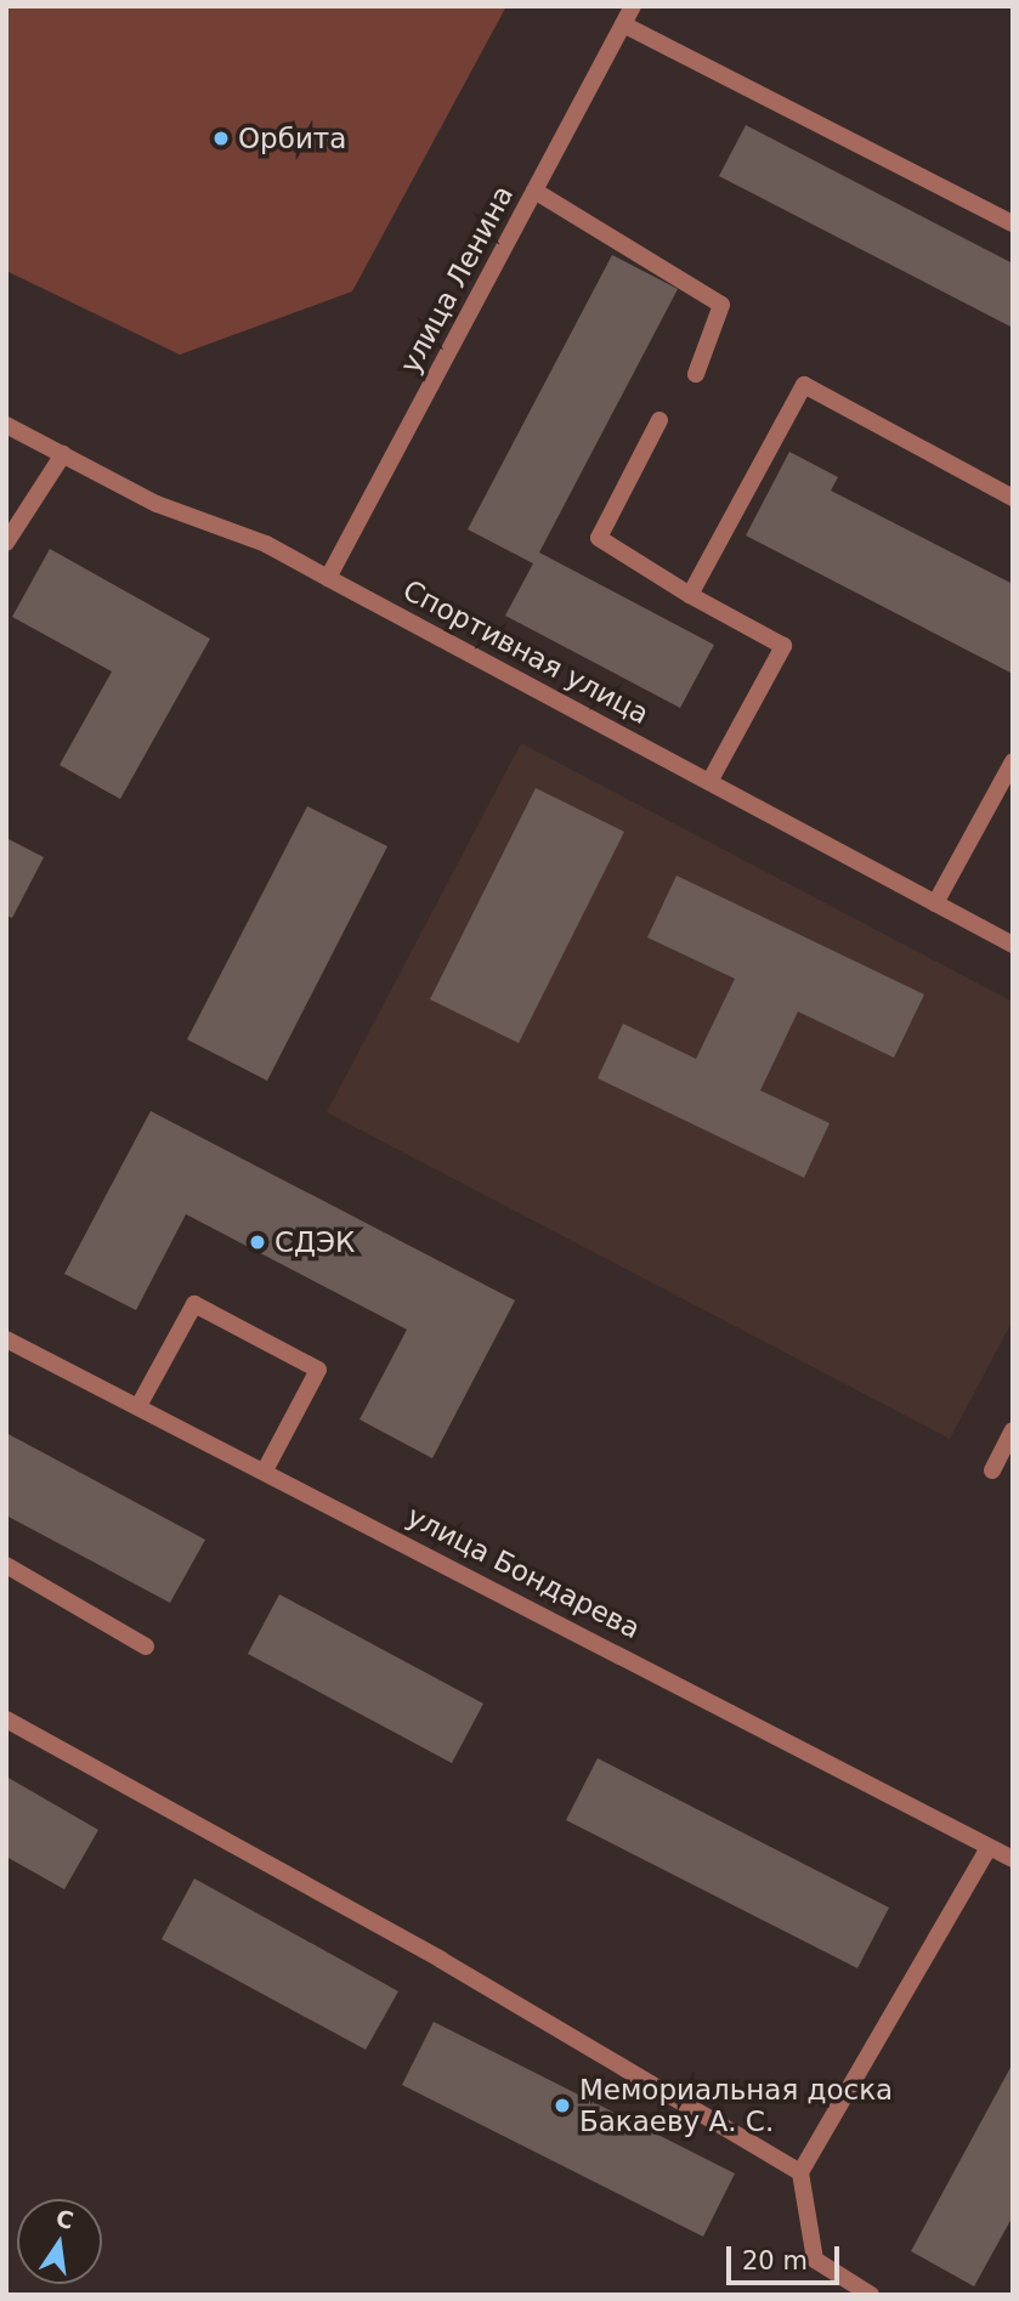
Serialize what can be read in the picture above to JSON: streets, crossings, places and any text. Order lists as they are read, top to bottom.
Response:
{
  "streets": {
    "street": ["улица Ленина", "Спортивная улица", "улица Бондарева"]
  },
  "crossings": [
    ["улица Ленина", "Спортивная улица"]
  ],
  "places": ["Орбита", "СДЭК", "Мемориальная доска Бакаеву А. С."],
  "scale_bar": "20 m",
  "north": "top"
}
